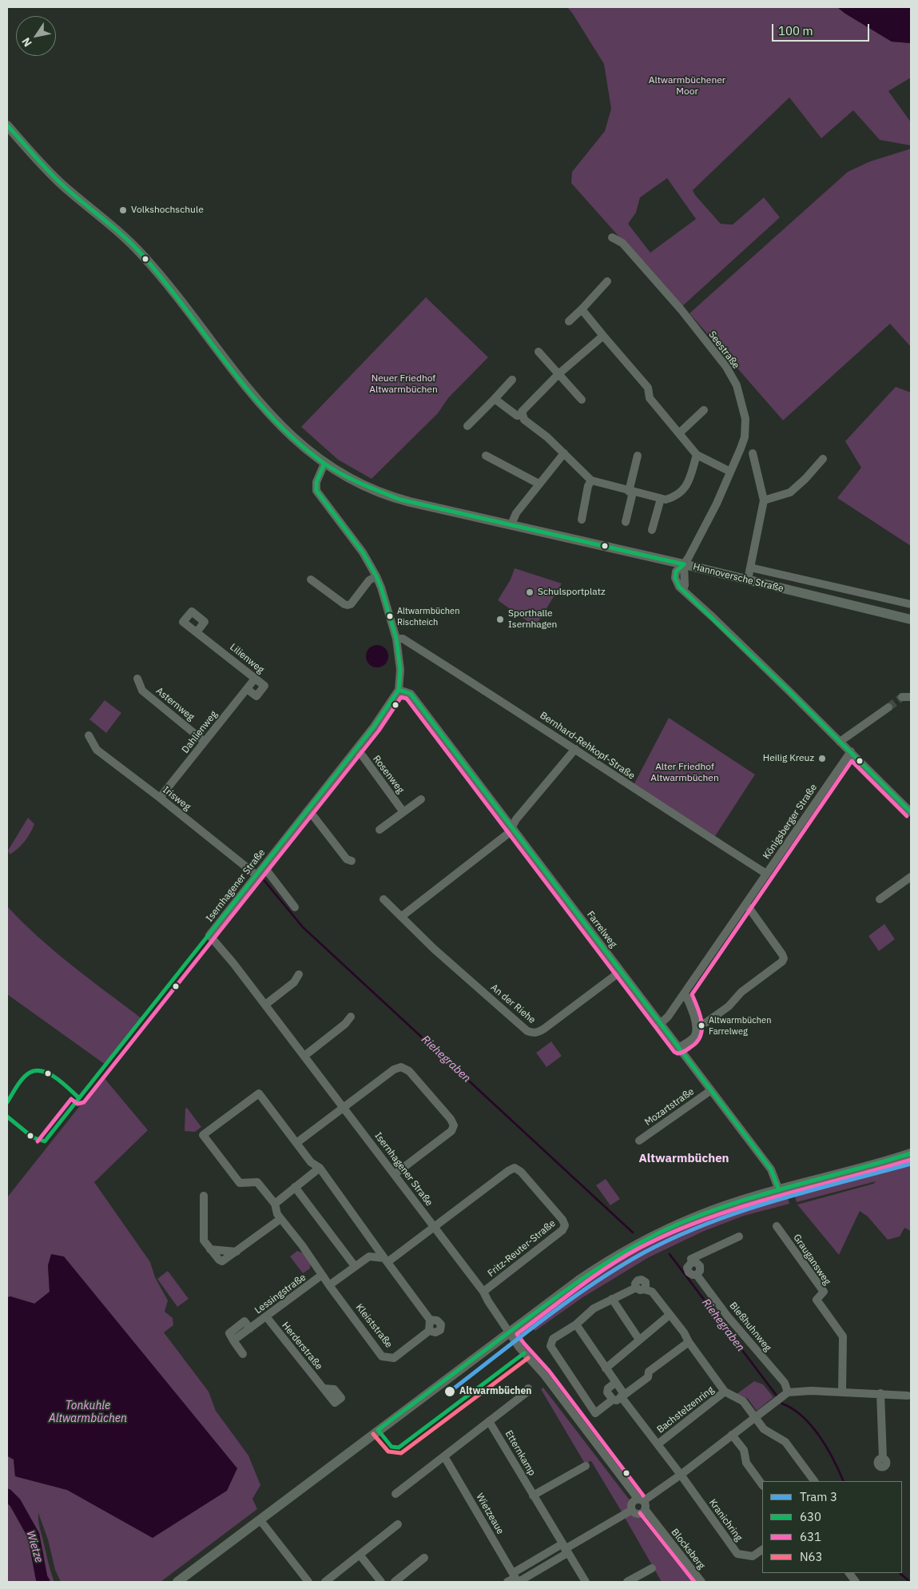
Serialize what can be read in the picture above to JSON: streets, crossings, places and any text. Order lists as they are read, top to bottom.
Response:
{
  "streets": {
    "main road": ["Hannoversche Straße"],
    "street": [
      "Seestraße",
      "Lilienweg",
      "Asternweg",
      "Dahlienweg",
      "Bernhard-Rehkopf-Straße",
      "Rosenweg",
      "Irisweg",
      "Königsberger Straße",
      "Isernhagener Straße",
      "Farrelweg",
      "An der Riehe",
      "Mozartstraße",
      "Fritz-Reuter-Straße",
      "Graugansweg",
      "Lessingstraße",
      "Kleiststraße",
      "Bleßhuhnweg",
      "Herderstraße",
      "Bachstelzenring",
      "Etternkamp",
      "Wietzeaue",
      "Kranichring",
      "Blocksberg"
    ]
  },
  "crossings": [
    ["Seestraße", "Hannoversche Straße"],
    ["Hannoversche Straße", "Isernhagener Straße"],
    ["Lilienweg", "Dahlienweg"],
    ["Asternweg", "Dahlienweg"],
    ["Dahlienweg", "Irisweg"],
    ["Bernhard-Rehkopf-Straße", "Königsberger Straße"],
    ["Bernhard-Rehkopf-Straße", "Isernhagener Straße"],
    ["Rosenweg", "Isernhagener Straße"],
    ["Irisweg", "Isernhagener Straße"],
    ["Königsberger Straße", "Farrelweg"],
    ["Isernhagener Straße", "Farrelweg"],
    ["Isernhagener Straße", "Fritz-Reuter-Straße"],
    ["Isernhagener Straße", "Blocksberg"],
    ["Farrelweg", "An der Riehe"],
    ["Farrelweg", "Mozartstraße"],
    ["Lessingstraße", "Kleiststraße"],
    ["Lessingstraße", "Herderstraße"],
    ["Bachstelzenring", "Kranichring"]
  ],
  "districts": ["Altwarmbüchen"],
  "water": ["Riehegraben", "Tonkuhle Altwarmbüchen", "Wietze"],
  "parks": ["Altwarmbüchener Moor", "Neuer Friedhof Altwarmbüchen", "Alter Friedhof Altwarmbüchen"],
  "places": [
    "Volkshochschule",
    "Schulsportplatz",
    "Altwarmbüchen Rischteich",
    "Sporthalle Isernhagen",
    "Heilig Kreuz",
    "Altwarmbüchen Farrelweg",
    "Altwarmbüchen"
  ],
  "lines": [
    "transit line 630",
    "transit line 631",
    "tram line 3",
    "transit line N63"
  ],
  "legend": [
    "Tram 3",
    "630",
    "631",
    "N63"
  ],
  "scale_bar": "100 m",
  "north": "bottom left"
}
